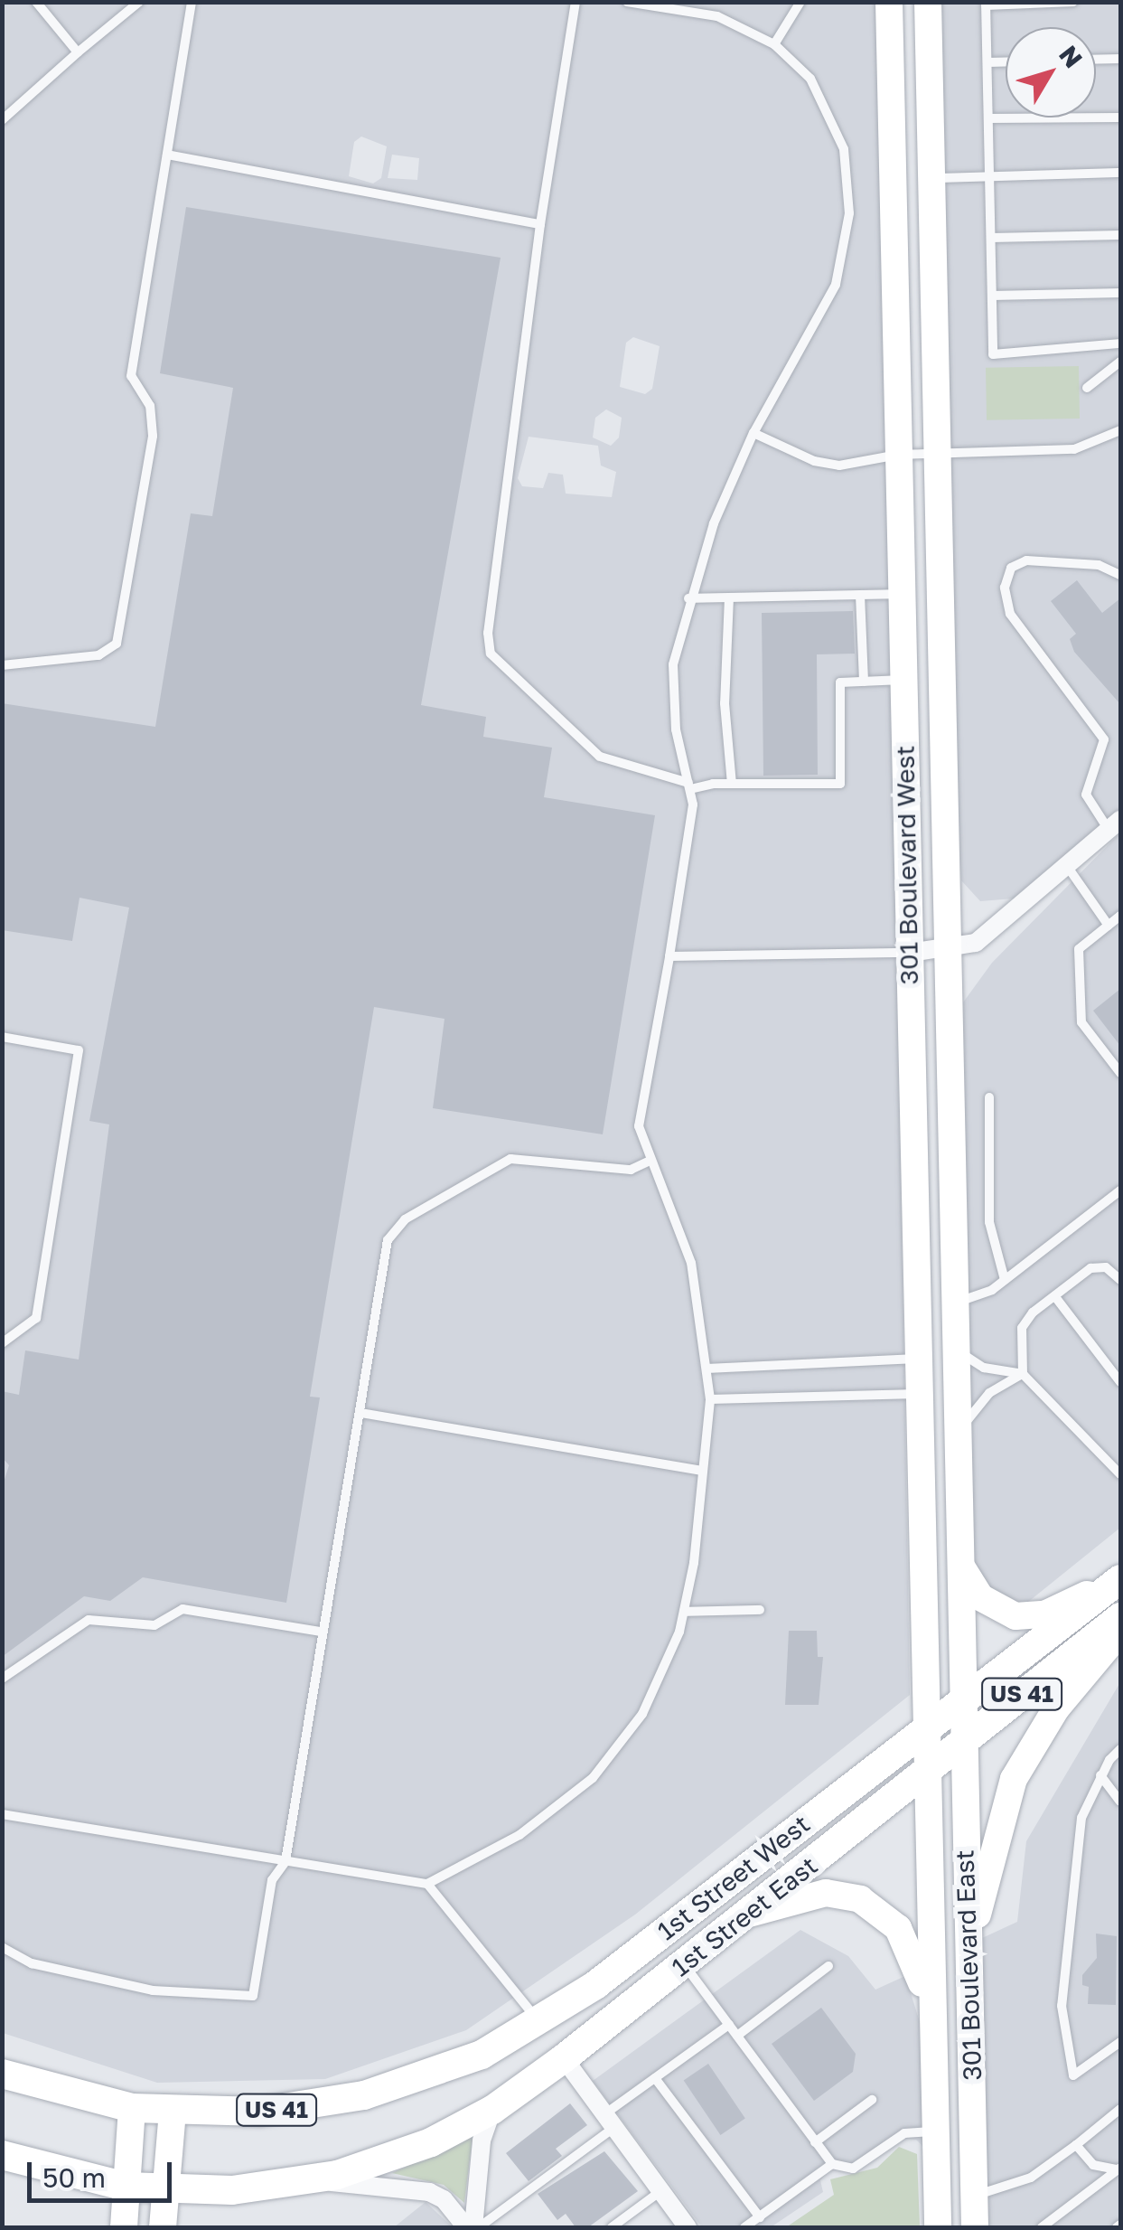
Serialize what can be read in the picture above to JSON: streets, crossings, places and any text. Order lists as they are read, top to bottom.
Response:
{
  "streets": {
    "main road": [
      "301 Boulevard West",
      "US 41",
      "1st Street West",
      "1st Street East",
      "301 Boulevard East"
    ]
  },
  "crossings": [
    ["301 Boulevard West", "US 41"],
    ["301 Boulevard West", "1st Street West"],
    ["301 Boulevard West", "301 Boulevard East"],
    ["US 41", "1st Street West"],
    ["US 41", "1st Street East"],
    ["US 41", "301 Boulevard East"],
    ["1st Street West", "301 Boulevard East"],
    ["1st Street East", "301 Boulevard East"]
  ],
  "scale_bar": "50 m",
  "north": "top right"
}
